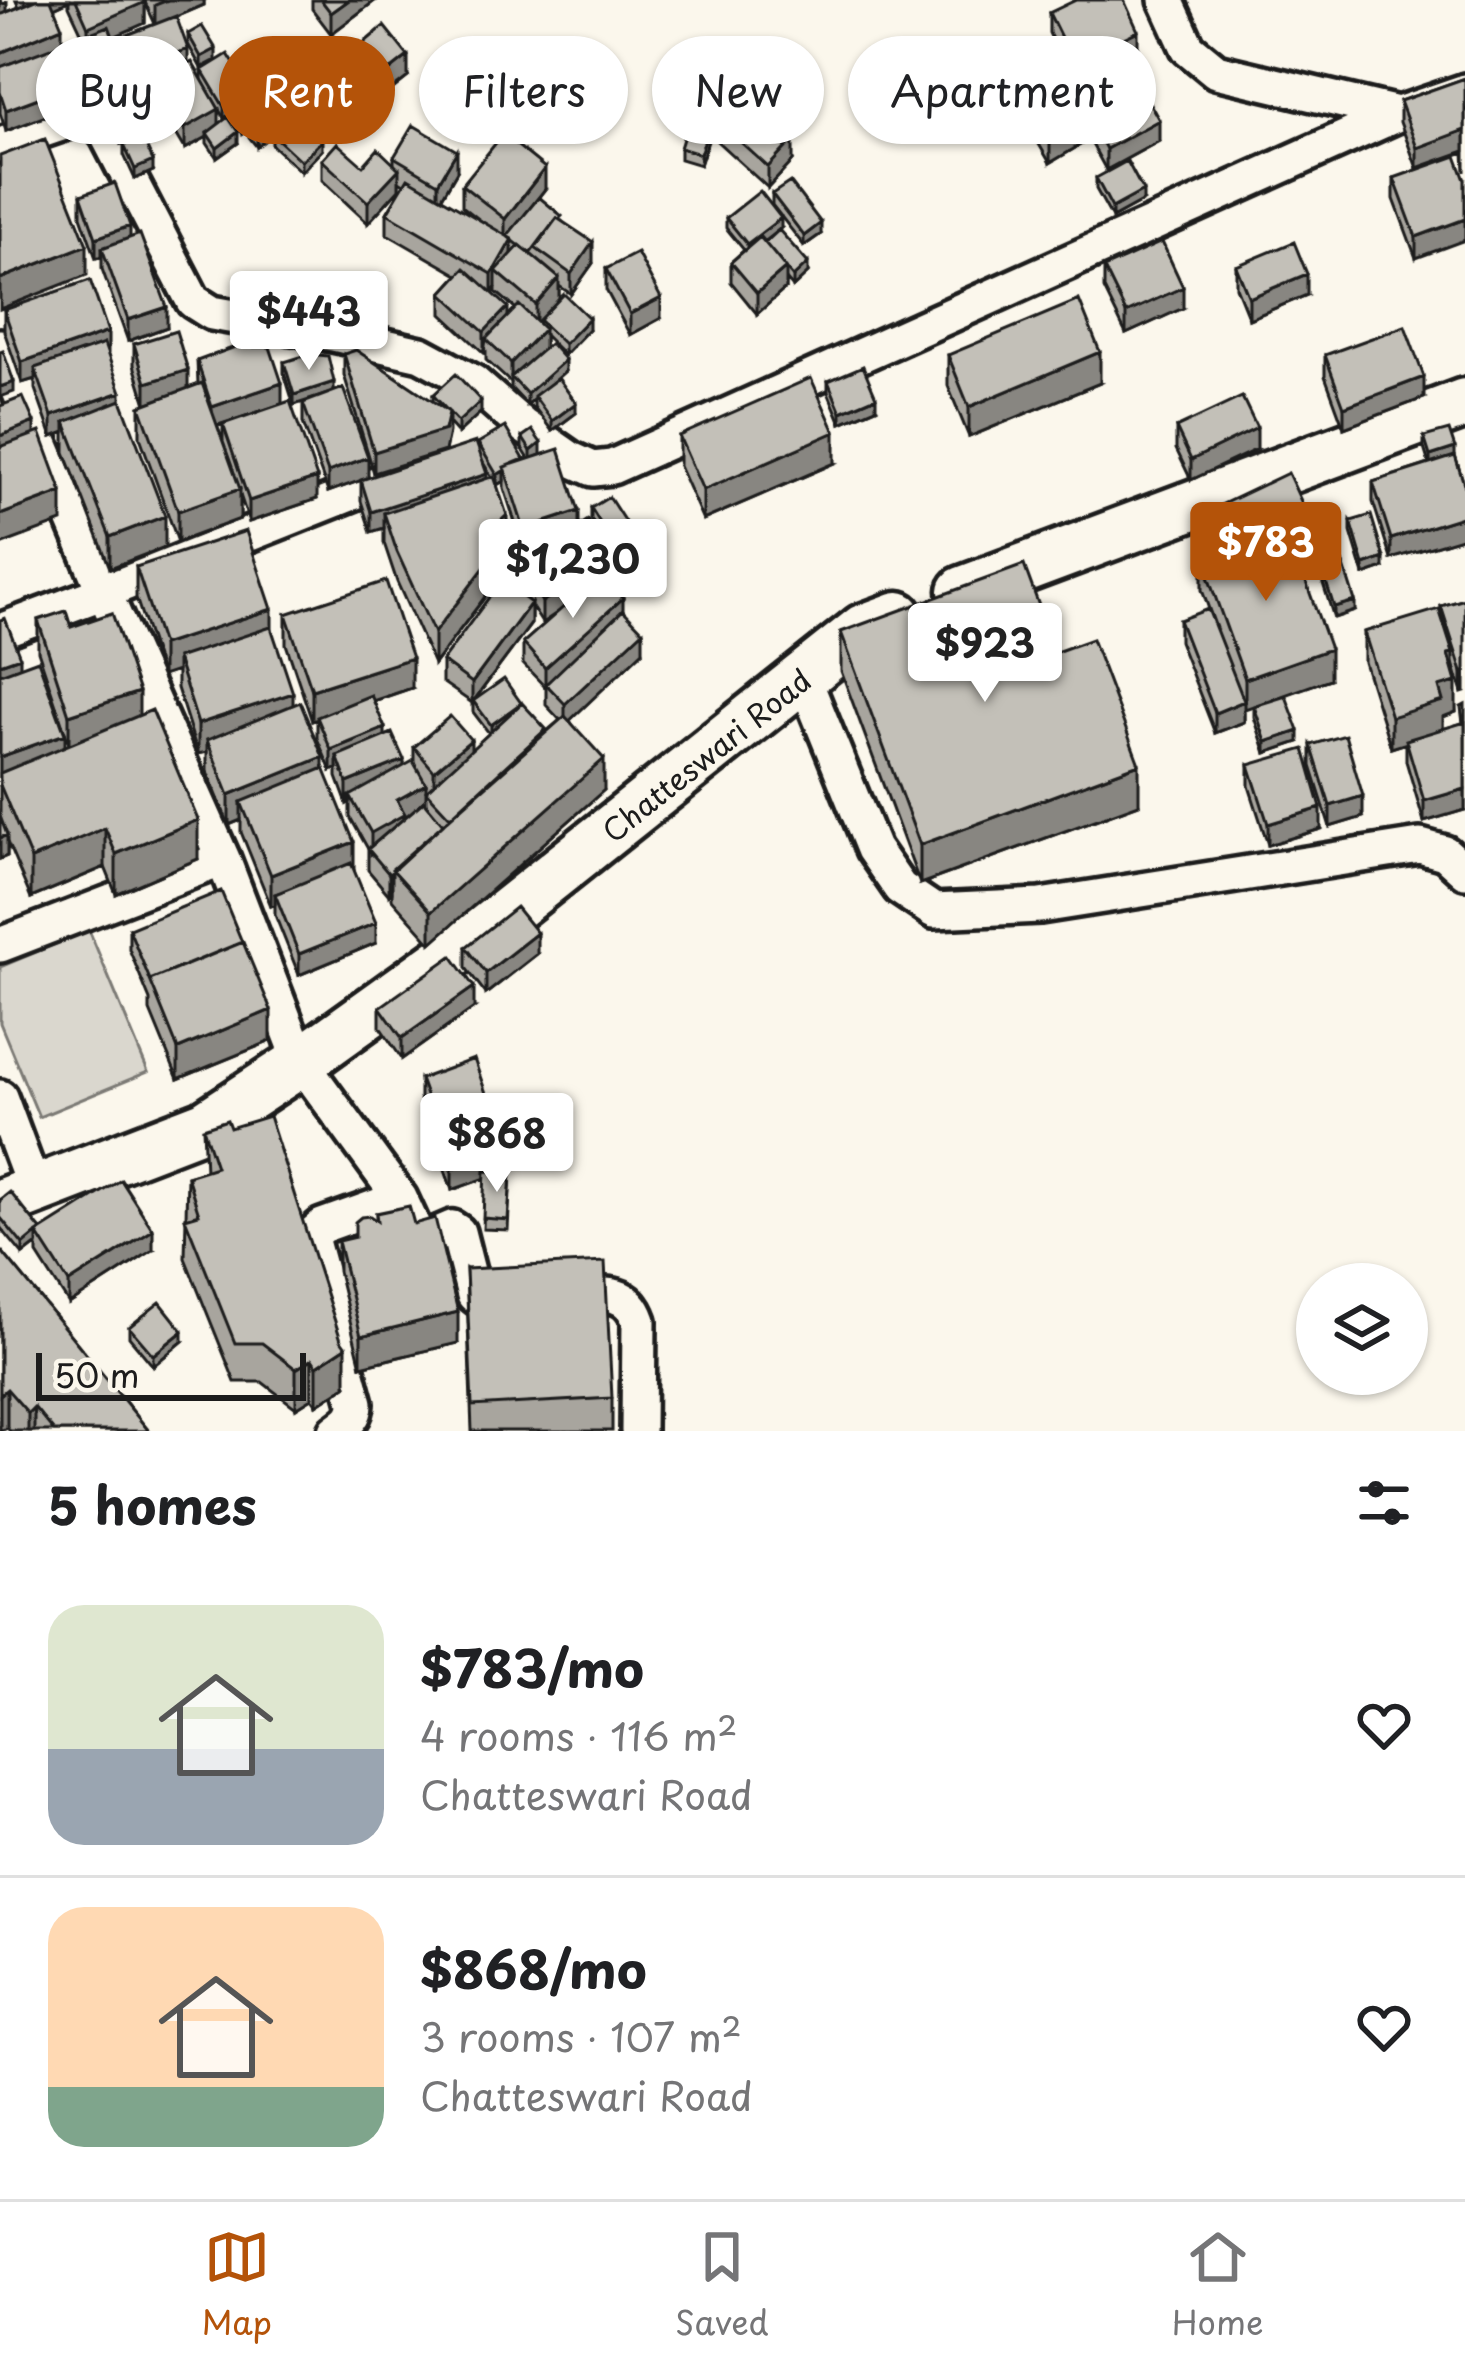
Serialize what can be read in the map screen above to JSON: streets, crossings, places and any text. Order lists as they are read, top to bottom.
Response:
{
  "streets": {
    "main road": ["Chatteswari Road"]
  },
  "scale_bar": "50 m",
  "page": {
    "chip": [
      "Buy",
      "Rent",
      "Filters",
      "New",
      "Apartment"
    ],
    "price": [
      "$443",
      "$783",
      "$1,230",
      "$923",
      "$868"
    ],
    "scale": "50 m",
    "heading": "5 homes",
    "list": [
      {
        "name": "$783/mo",
        "note": "4 rooms · 116 m² · Chatteswari Road"
      },
      {
        "name": "$868/mo",
        "note": "3 rooms · 107 m² · Chatteswari Road"
      }
    ],
    "tabs": ["Map", "Saved", "Home"]
  }
}
